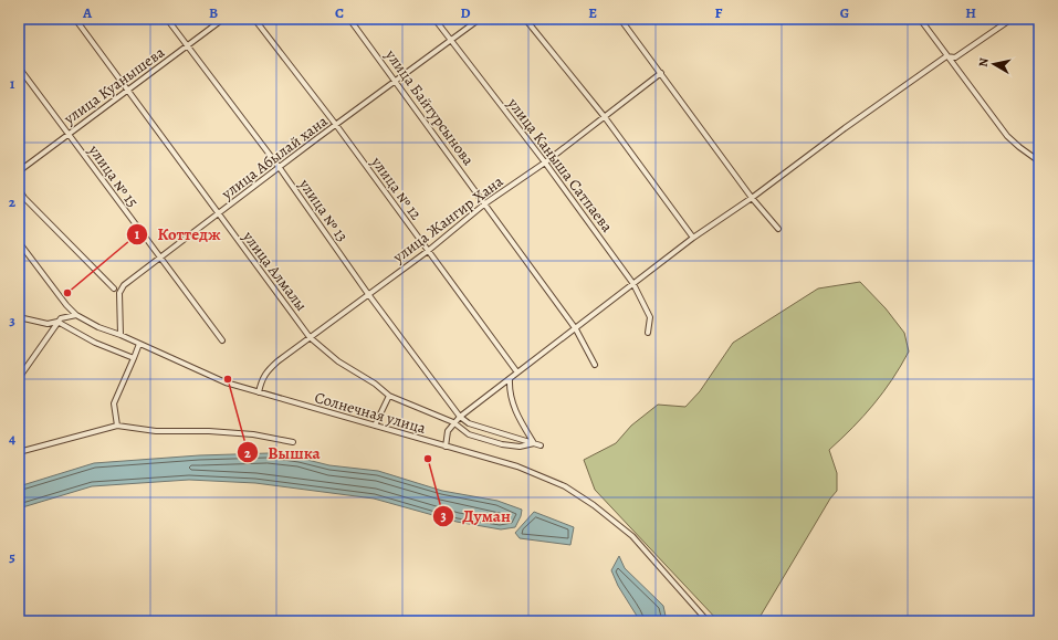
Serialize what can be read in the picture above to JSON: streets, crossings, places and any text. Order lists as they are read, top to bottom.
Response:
{
  "streets": {
    "street": [
      "улица Куанышева",
      "улица Байтурсынова",
      "улица Абылай хана",
      "улица Каныша Сатпаева",
      "улица № 15",
      "улица № 12",
      "улица № 13",
      "улица Жангир Хана",
      "улица Алмалы",
      "Солнечная улица"
    ]
  },
  "crossings": [
    ["улица Куанышева", "улица № 15"],
    ["улица Куанышева", "улица № 13"],
    ["улица Куанышева", "улица Алмалы"],
    ["улица Байтурсынова", "улица Абылай хана"],
    ["улица Байтурсынова", "улица Жангир Хана"],
    ["улица Абылай хана", "улица Каныша Сатпаева"],
    ["улица Абылай хана", "улица № 15"],
    ["улица Абылай хана", "улица № 12"],
    ["улица Абылай хана", "улица № 13"],
    ["улица Абылай хана", "улица Алмалы"],
    ["улица Абылай хана", "Солнечная улица"],
    ["улица Каныша Сатпаева", "улица Жангир Хана"],
    ["улица № 12", "улица Жангир Хана"],
    ["улица № 13", "улица Жангир Хана"],
    ["улица Жангир Хана", "улица Алмалы"],
    ["улица Жангир Хана", "Солнечная улица"]
  ],
  "places": ["Коттедж", "Вышка", "Думан"],
  "north": "left",
  "grid": {
    "columns": [
      "A",
      "B",
      "C",
      "D",
      "E",
      "F",
      "G",
      "H"
    ],
    "rows": [
      "1",
      "2",
      "3",
      "4",
      "5"
    ]
  }
}
